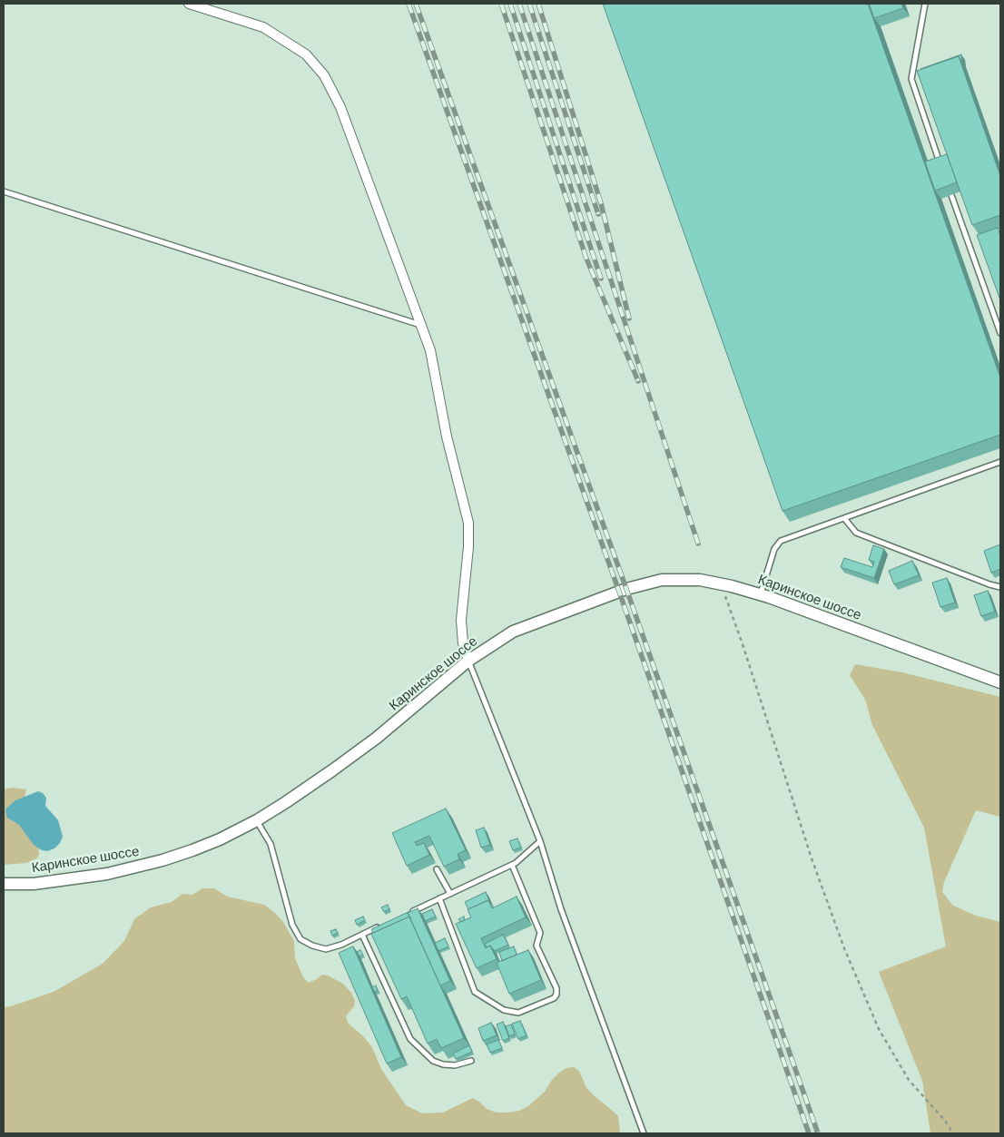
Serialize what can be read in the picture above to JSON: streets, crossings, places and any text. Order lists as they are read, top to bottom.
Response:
{
  "streets": {
    "street": ["Каринское шоссе"]
  }
}
